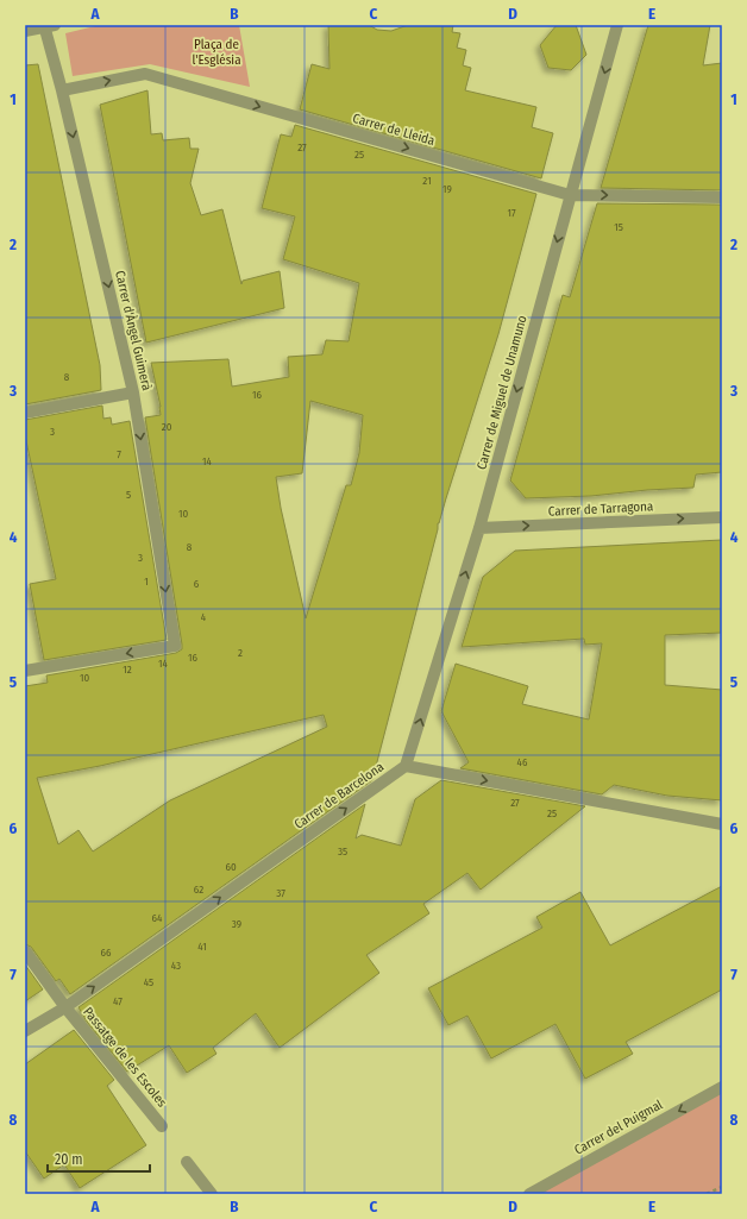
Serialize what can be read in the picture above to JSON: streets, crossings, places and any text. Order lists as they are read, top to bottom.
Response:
{
  "streets": {
    "street": [
      "Carrer de Lleida",
      "Carrer d'Àngel Guimerà",
      "Carrer de Miguel de Unamuno",
      "Carrer de Tarragona",
      "Carrer de Barcelona",
      "Passatge de les Escoles",
      "Carrer del Puigmal"
    ]
  },
  "crossings": [
    ["Carrer de Lleida", "Carrer d'Àngel Guimerà"],
    ["Carrer de Lleida", "Carrer de Miguel de Unamuno"],
    ["Carrer de Miguel de Unamuno", "Carrer de Tarragona"],
    ["Carrer de Miguel de Unamuno", "Carrer de Barcelona"],
    ["Carrer de Barcelona", "Passatge de les Escoles"]
  ],
  "one_way": [
    "Carrer de Lleida",
    "Carrer d'Àngel Guimerà",
    "Carrer de Tarragona",
    "Carrer de Barcelona",
    "Carrer del Puigmal"
  ],
  "parks": ["Plaça de l'Església"],
  "house_numbers": [
    "27",
    "25",
    "21",
    "19",
    "17",
    "15",
    "8",
    "16",
    "20",
    "3",
    "7",
    "14",
    "5",
    "10",
    "8",
    "3",
    "1",
    "6",
    "4",
    "2",
    "16",
    "14",
    "12",
    "10",
    "46",
    "27",
    "25",
    "35",
    "60",
    "62",
    "37",
    "64",
    "39",
    "41",
    "66",
    "43",
    "45",
    "47"
  ],
  "scale_bar": "20 m",
  "grid": {
    "columns": [
      "A",
      "B",
      "C",
      "D",
      "E"
    ],
    "rows": [
      "1",
      "2",
      "3",
      "4",
      "5",
      "6",
      "7",
      "8"
    ]
  }
}
